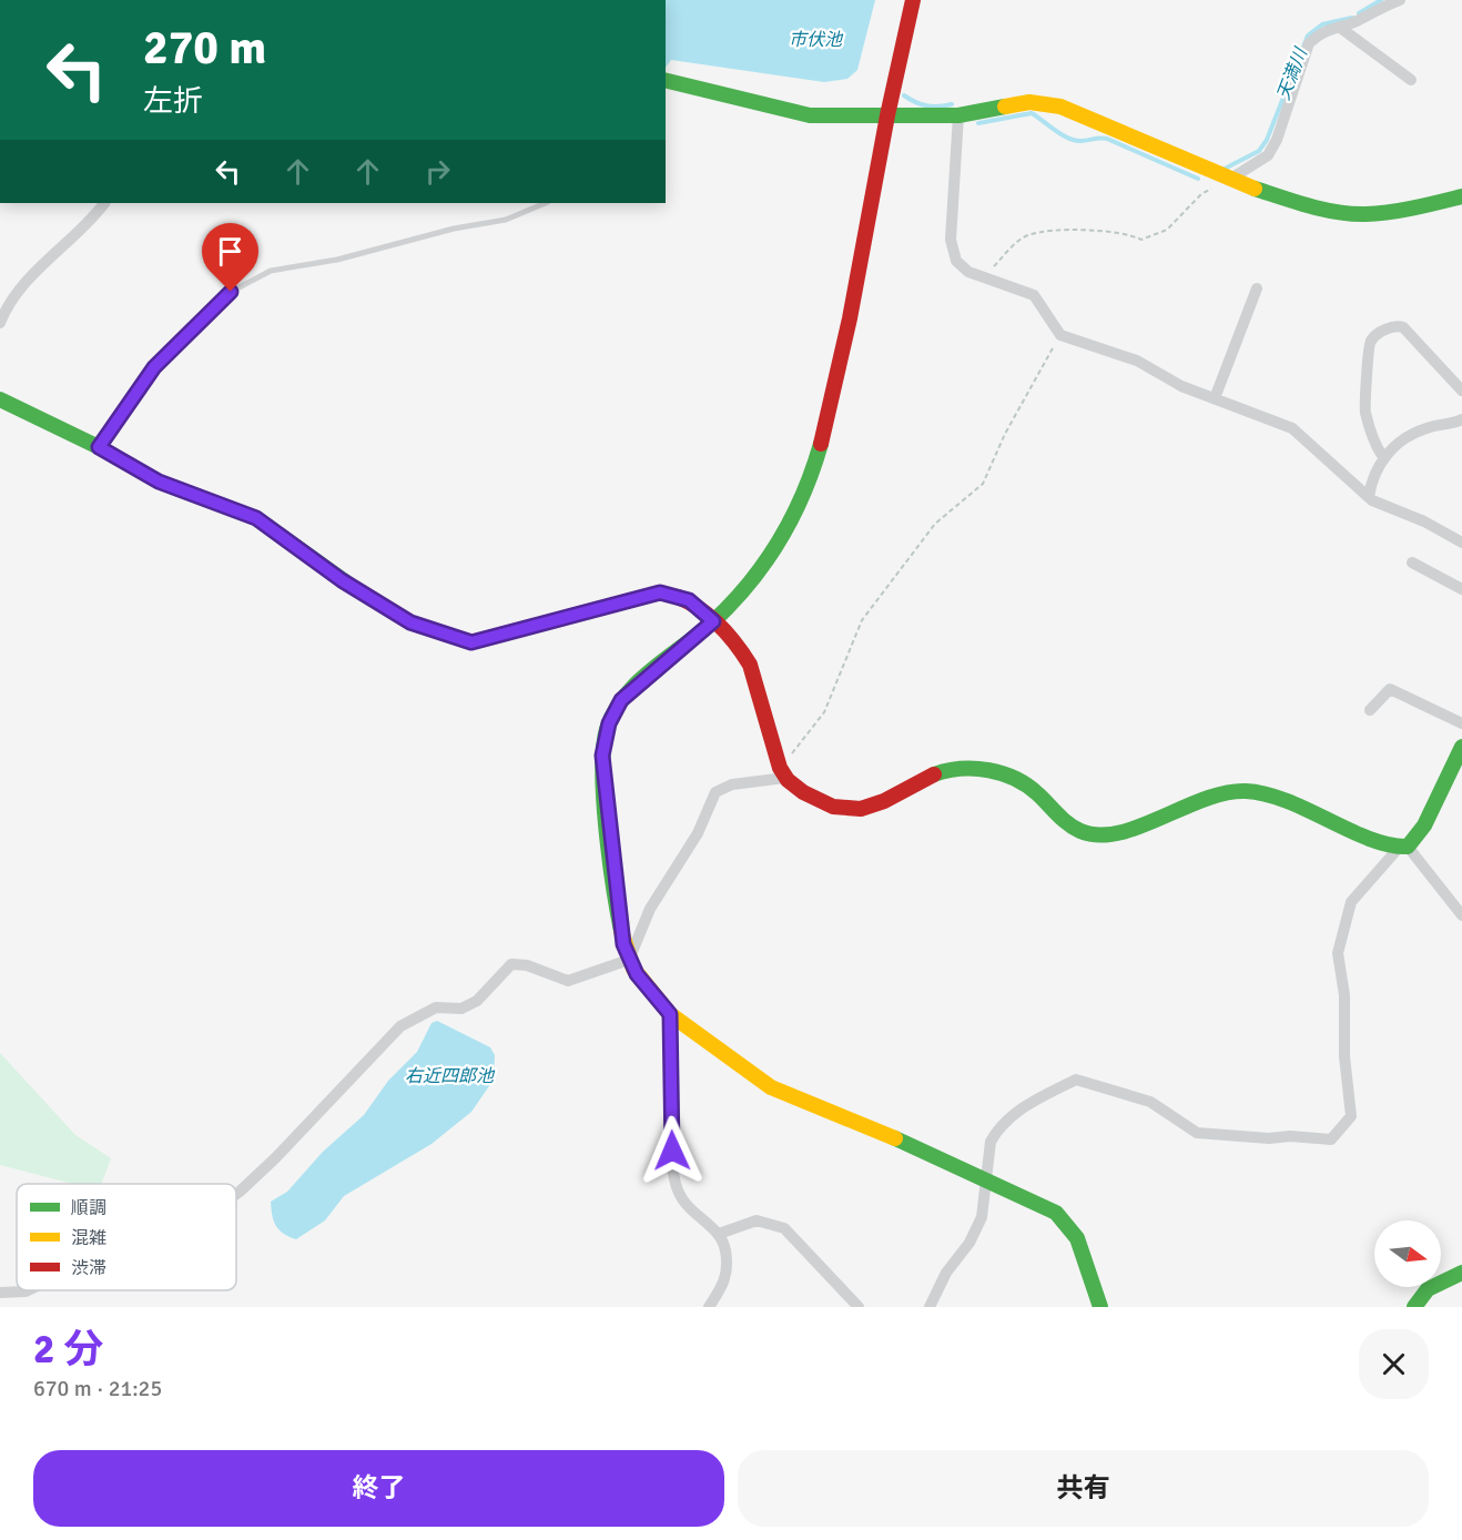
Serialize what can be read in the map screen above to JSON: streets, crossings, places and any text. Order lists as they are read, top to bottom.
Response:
{
  "water": ["市伏池", "天満川", "右近四郎池"],
  "legend": ["順調", "混雑", "渋滞"],
  "north": "right",
  "page": {
    "turn": ["270 m", "左折"],
    "heading": ["2 分", "670 m · 21:25"],
    "buttons": ["終了", "共有"]
  }
}
